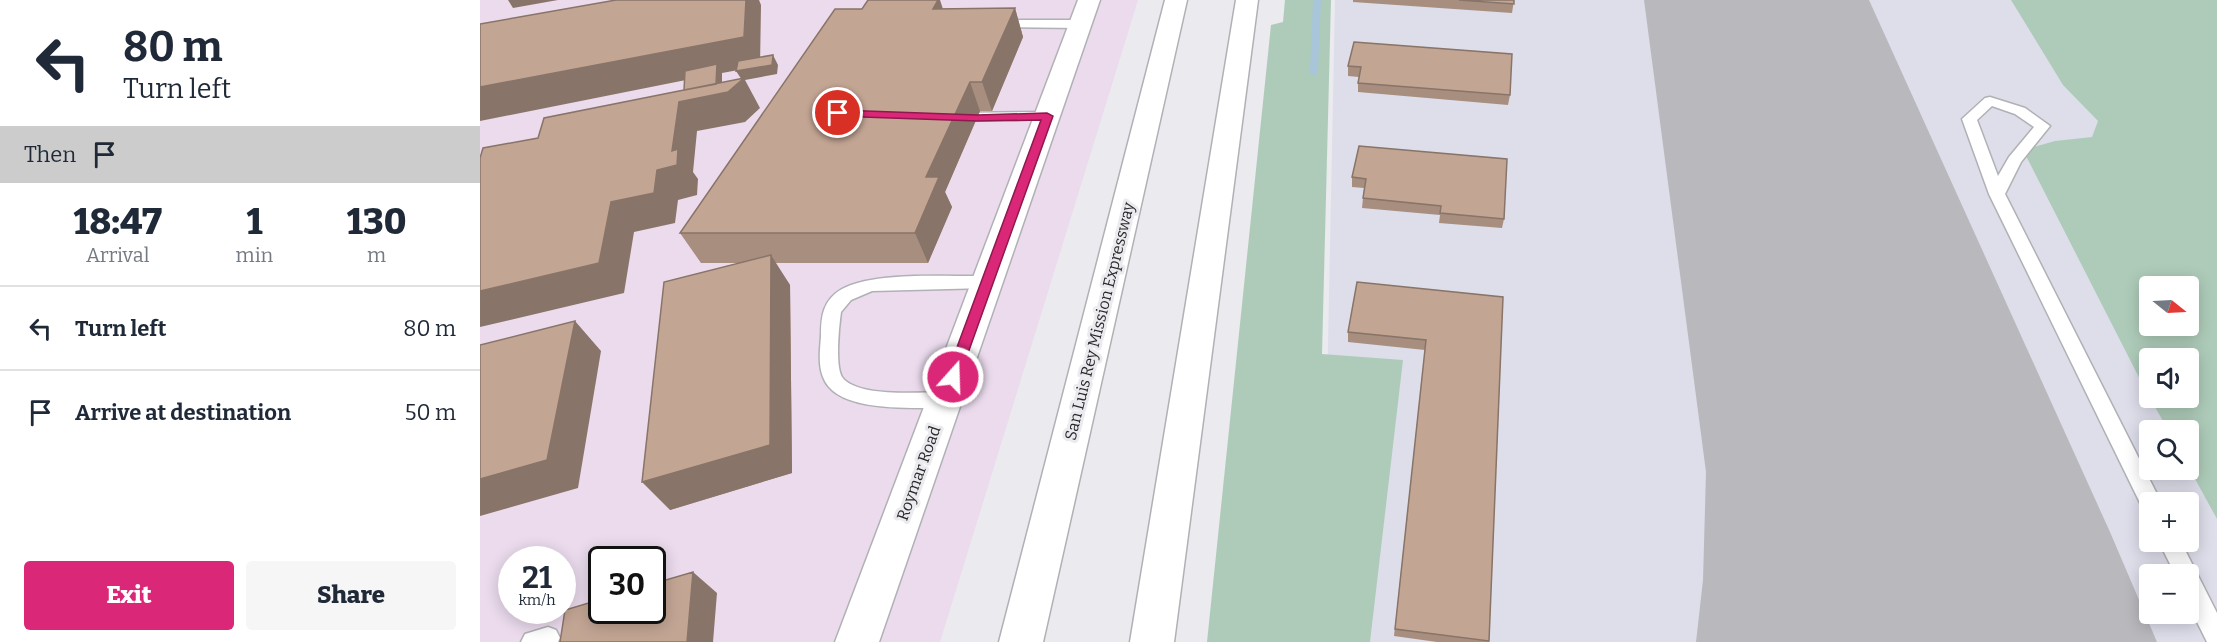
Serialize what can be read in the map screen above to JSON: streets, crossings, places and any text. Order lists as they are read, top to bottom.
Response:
{
  "streets": {
    "main road": ["San Luis Rey Mission Expressway", "Roymar Road"]
  },
  "north": "right",
  "page": {
    "turn": ["80 m", "Turn left"],
    "then": "Then",
    "eta": [
      "18:47",
      "Arrival",
      "1",
      "min",
      "130",
      "m"
    ],
    "map_buttons": ["+", "−"],
    "list": [
      {
        "name": "Turn left",
        "value": "80 m"
      },
      {
        "name": "Arrive at destination",
        "value": "50 m"
      }
    ],
    "speed": "21 km/h",
    "limit": "30",
    "buttons": ["Exit", "Share"]
  }
}
